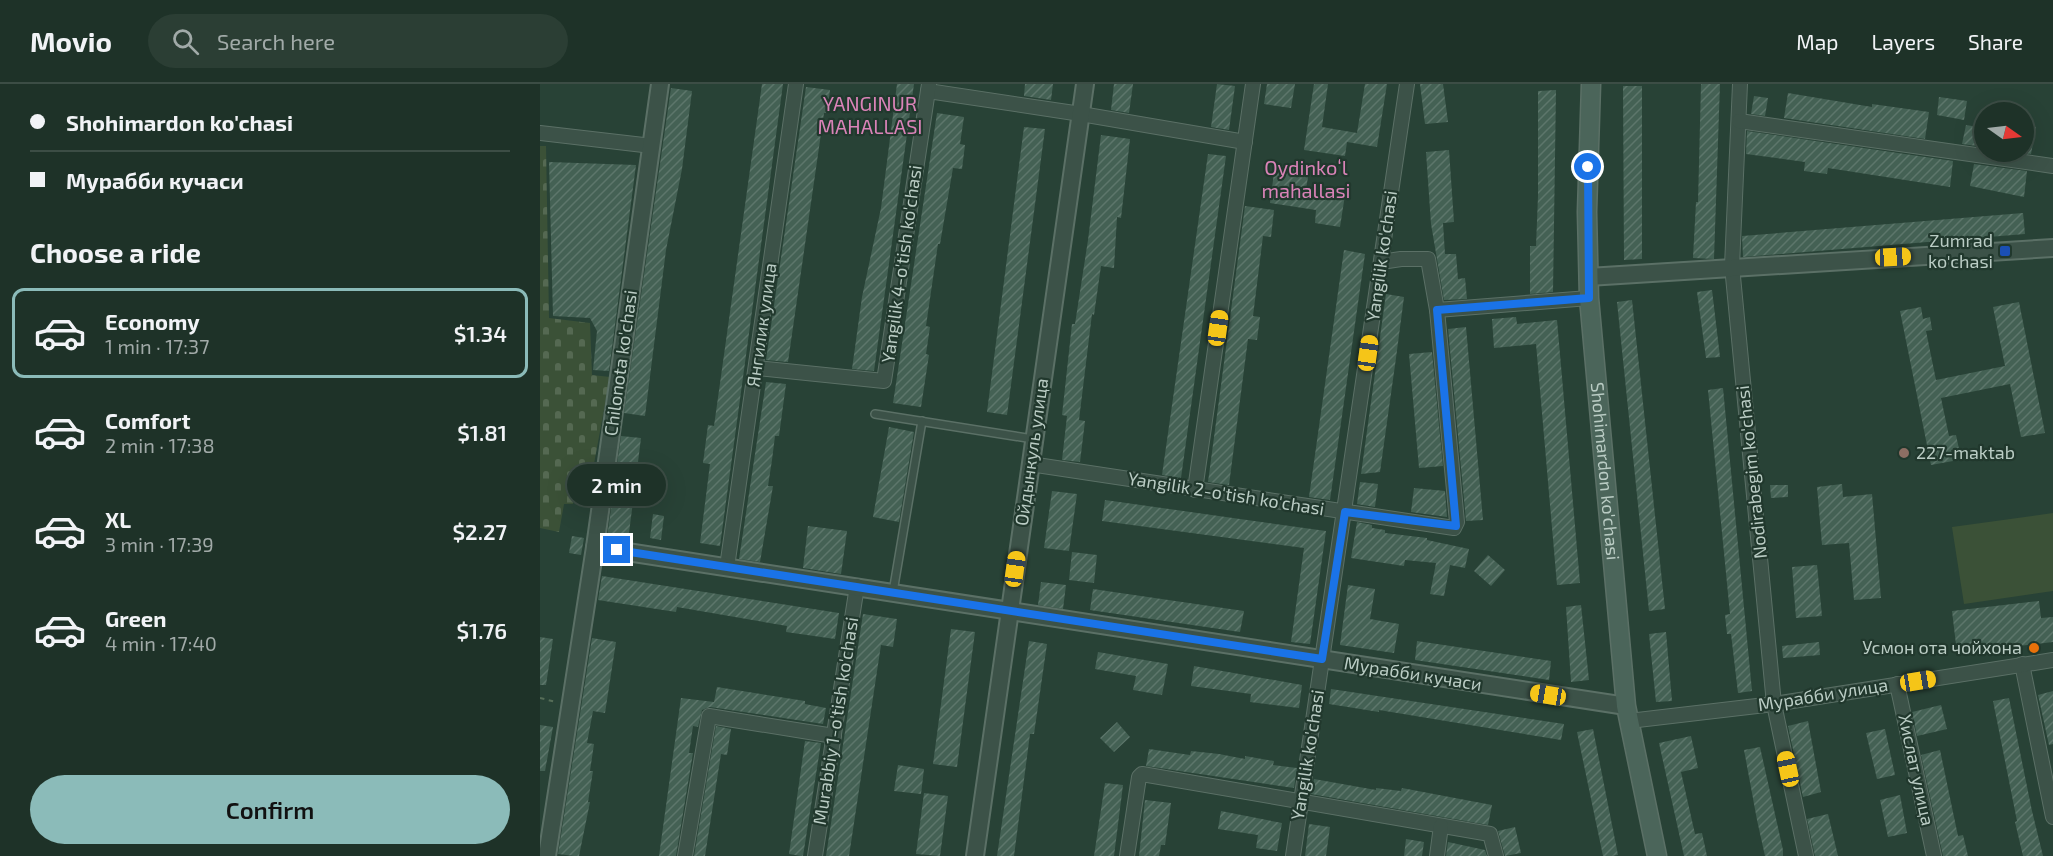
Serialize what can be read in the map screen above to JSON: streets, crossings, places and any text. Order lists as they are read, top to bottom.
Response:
{
  "streets": {
    "main road": ["Shohimardon ko'chasi"],
    "street": [
      "Yangilik ko'chasi",
      "Yangilik 4-o'tish ko'chasi",
      "Янгилик улица",
      "Chilonota ko'chasi",
      "Ойдынкуль улица",
      "Nodirabegim ko'chasi",
      "Yangilik 2-o'tish ko'chasi",
      "Мурабби кучаси",
      "Мурабби улица",
      "Murabbiy 1-o'tish ko'chasi",
      "Хислат улица"
    ]
  },
  "crossings": [
    ["Yangilik ko'chasi", "Yangilik 2-o'tish ko'chasi"],
    ["Yangilik ko'chasi", "Мурабби кучаси"],
    ["Yangilik 4-o'tish ko'chasi", "Янгилик улица"],
    ["Yangilik 4-o'tish ko'chasi", "Ойдынкуль улица"],
    ["Янгилик улица", "Мурабби кучаси"],
    ["Chilonota ko'chasi", "Мурабби кучаси"],
    ["Ойдынкуль улица", "Yangilik 2-o'tish ko'chasi"],
    ["Ойдынкуль улица", "Мурабби кучаси"],
    ["Shohimardon ko'chasi", "Мурабби кучаси"],
    ["Shohimardon ko'chasi", "Мурабби улица"],
    ["Nodirabegim ko'chasi", "Мурабби улица"],
    ["Мурабби кучаси", "Мурабби улица"],
    ["Мурабби кучаси", "Murabbiy 1-o'tish ko'chasi"],
    ["Мурабби улица", "Хислат улица"]
  ],
  "districts": ["YANGINUR MAHALLASI", "Oydinkoʻl mahallasi"],
  "places": {
    "transit": ["Zumrad ko'chasi"],
    "other": ["227-maktab", "Усмон ота чойхона"]
  },
  "north": "right",
  "page": {
    "header": "Movio",
    "search": "Search here",
    "nav": ["Map", "Layers", "Share"],
    "banner": ["Shohimardon ko'chasi", "Мурабби кучаси"],
    "heading": "Choose a ride",
    "list": [
      {
        "name": "Economy",
        "note": "1 min · 17:37",
        "value": "$1.34"
      },
      {
        "name": "Comfort",
        "note": "2 min · 17:38",
        "value": "$1.81"
      },
      {
        "name": "XL",
        "note": "3 min · 17:39",
        "value": "$2.27"
      },
      {
        "name": "Green",
        "note": "4 min · 17:40",
        "value": "$1.76"
      }
    ],
    "bubble": "2 min",
    "buttons": "Confirm"
  }
}
